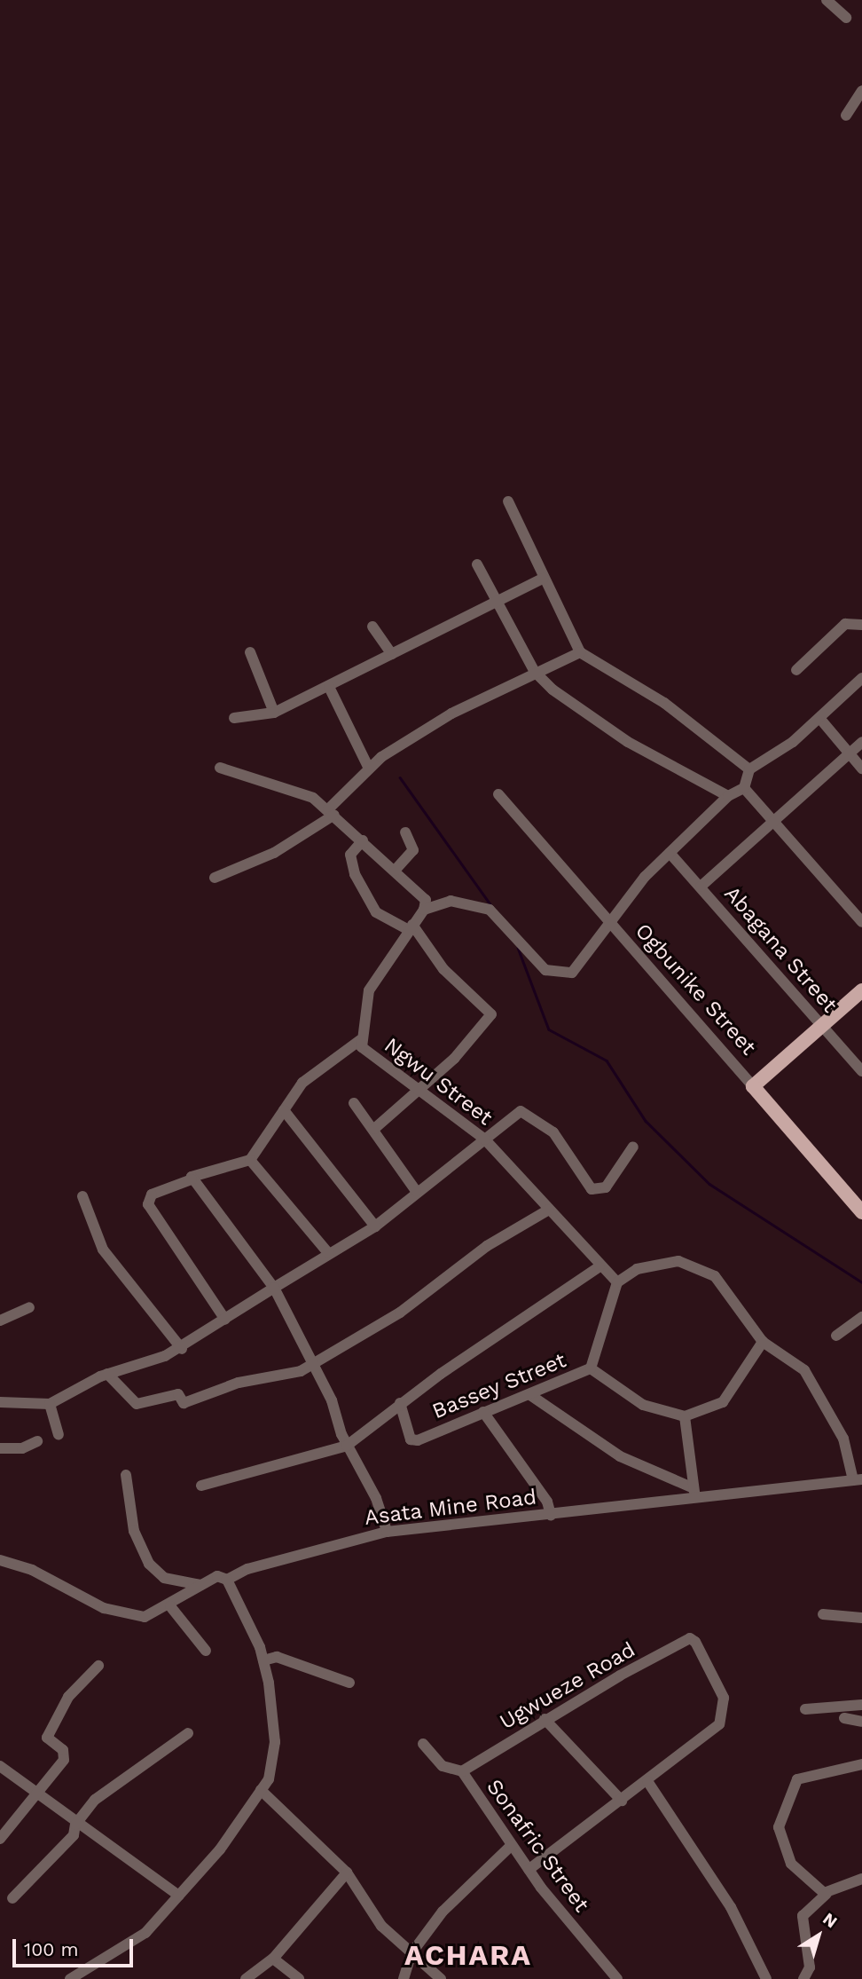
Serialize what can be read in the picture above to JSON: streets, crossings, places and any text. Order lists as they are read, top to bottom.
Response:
{
  "streets": {
    "main road": ["Ogbunike Street"],
    "street": [
      "Abagana Street",
      "Ngwu Street",
      "Bassey Street",
      "Asata Mine Road",
      "Ugwueze Road",
      "Sonafric Street"
    ]
  },
  "crossings": [
    ["Ngwu Street", "Bassey Street"],
    ["Ugwueze Road", "Sonafric Street"]
  ],
  "districts": ["ACHARA"],
  "scale_bar": "100 m",
  "north": "top right"
}
